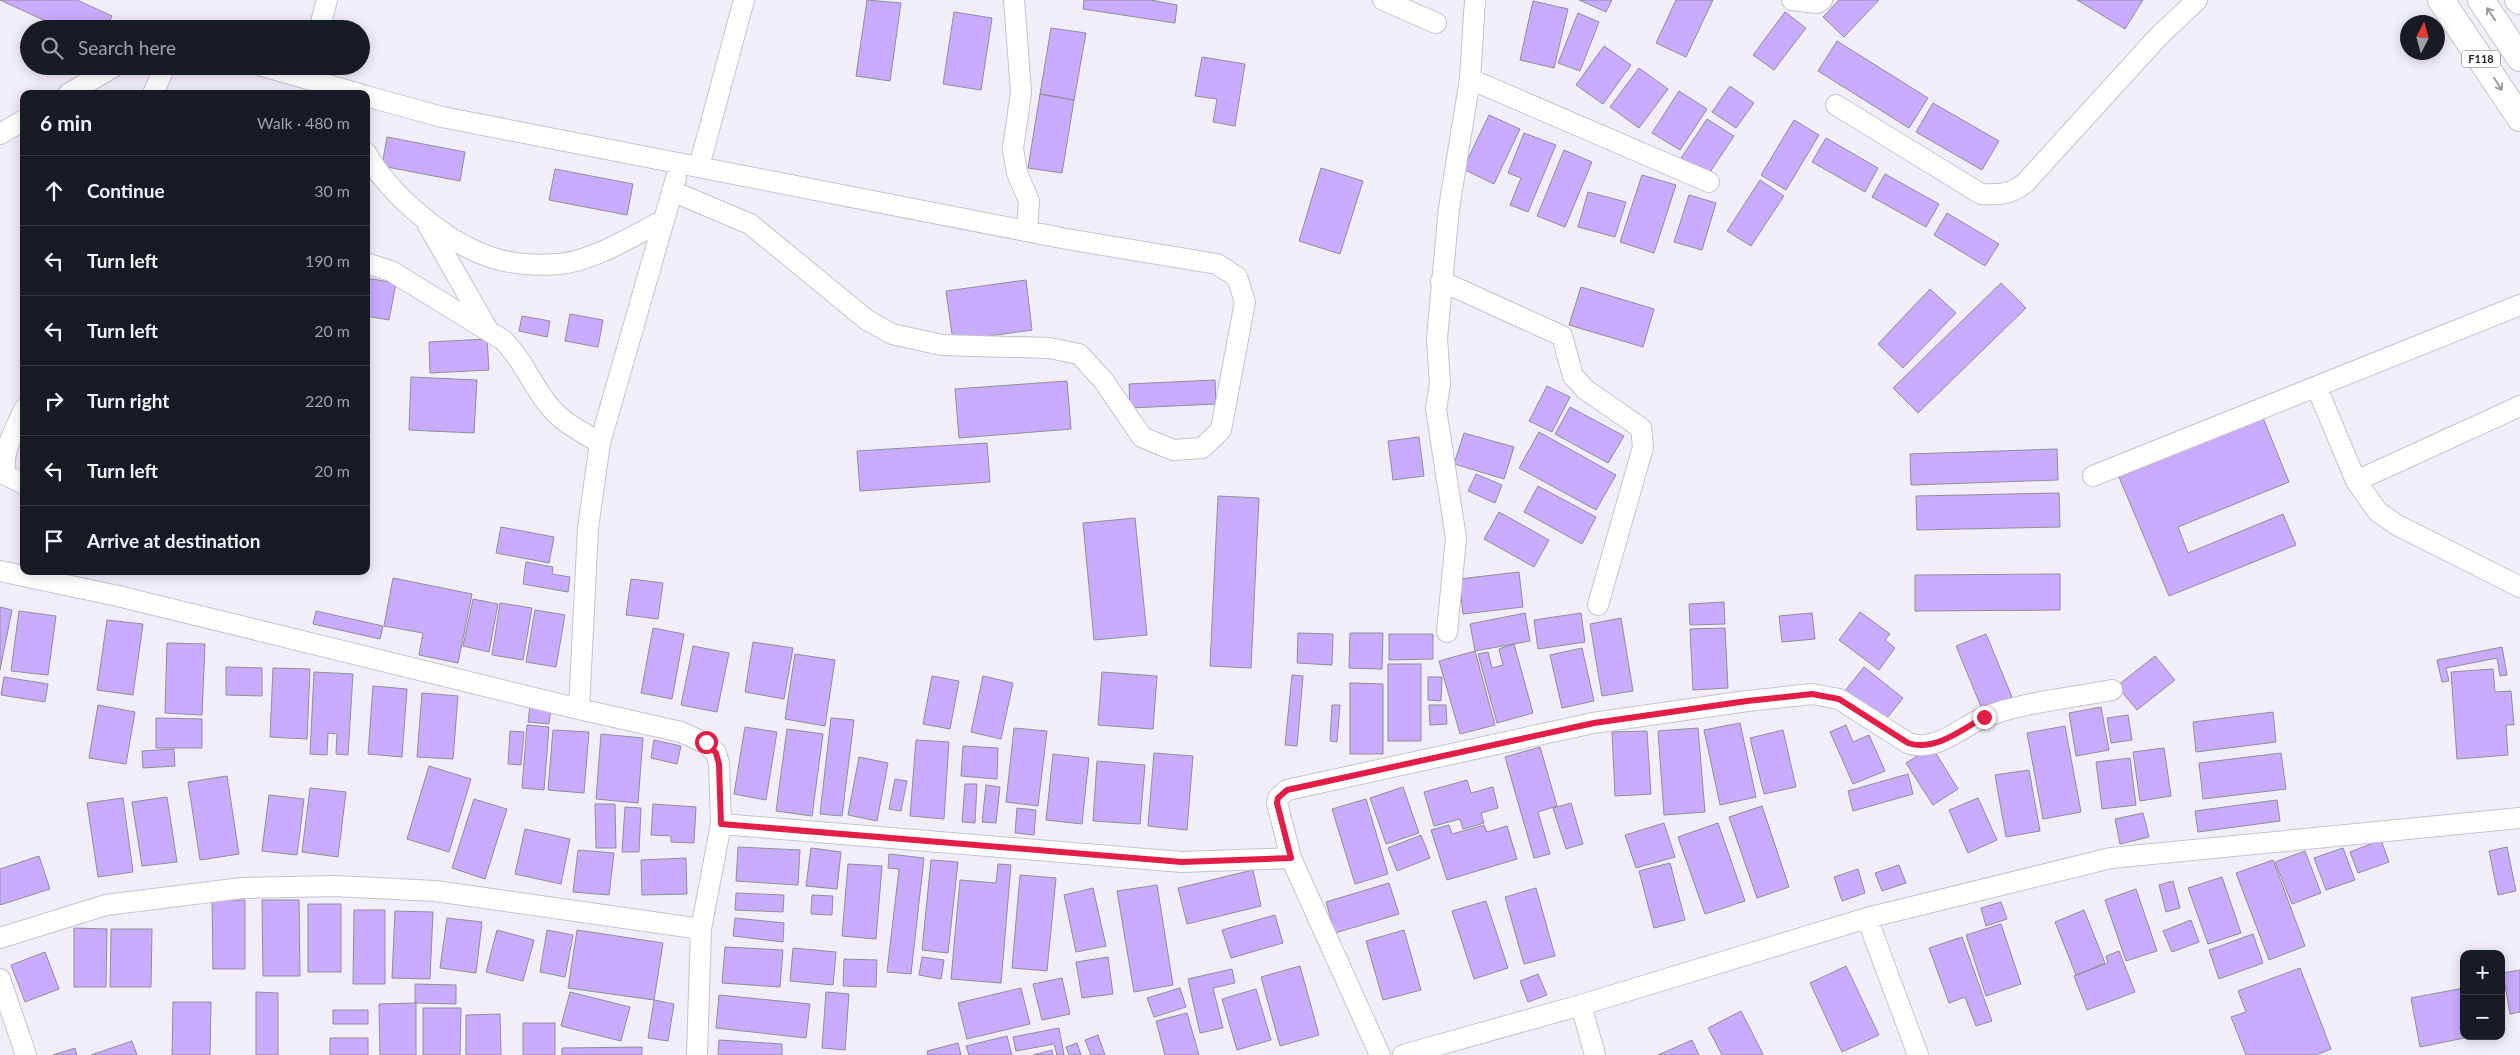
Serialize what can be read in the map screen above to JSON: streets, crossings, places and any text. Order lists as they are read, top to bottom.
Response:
{
  "streets": {
    "main road": ["F118"]
  },
  "north": "top",
  "page": {
    "search": "Search here",
    "heading": ["6 min", "Walk · 480 m"],
    "list": [
      ["Continue", "30 m"],
      ["Turn left", "190 m"],
      ["Turn left", "20 m"],
      ["Turn right", "220 m"],
      ["Turn left", "20 m"],
      "Arrive at destination"
    ],
    "map_buttons": ["+", "−"]
  }
}
